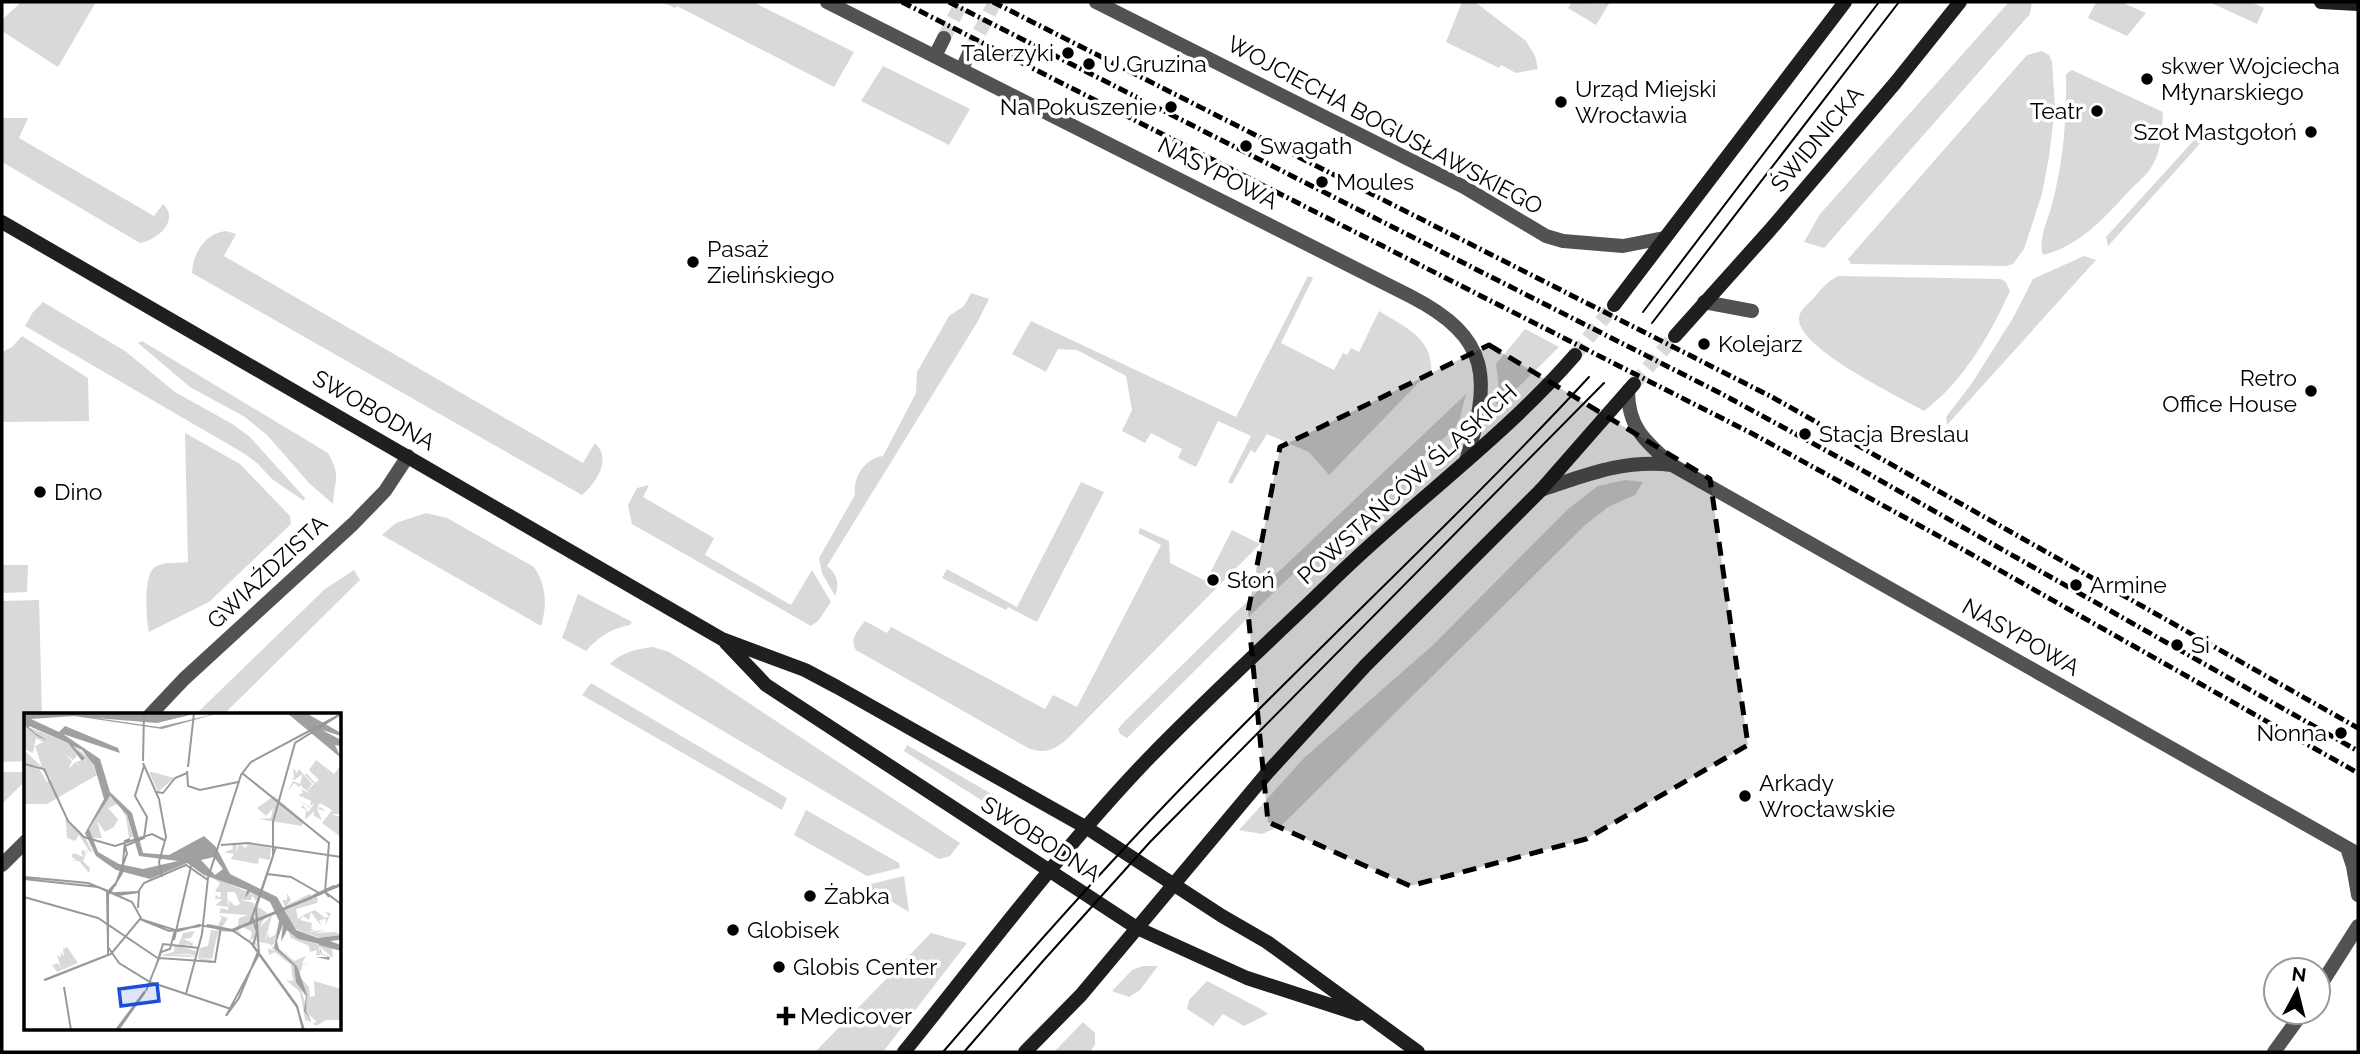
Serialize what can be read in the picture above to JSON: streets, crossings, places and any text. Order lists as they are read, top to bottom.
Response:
{
  "streets": {
    "main road": ["ŚWIDNICKA", "SWOBODNA", "POWSTAŃCÓW ŚLĄSKICH"],
    "street": ["WOJCIECHA BOGUSŁAWSKIEGO", "NASYPOWA", "GWIAŹDZISTA"]
  },
  "crossings": [
    ["NASYPOWA", "POWSTAŃCÓW ŚLĄSKICH"],
    ["SWOBODNA", "POWSTAŃCÓW ŚLĄSKICH"],
    ["SWOBODNA", "GWIAŹDZISTA"]
  ],
  "places": {
    "other": [
      "Talerzyki",
      "U Gruzina",
      "skwer Wojciecha Młynarskiego",
      "Urząd Miejski Wrocławia",
      "Na Pokuszenie",
      "Teatr",
      "Szoł Mastgołoń",
      "Swagath",
      "Moules",
      "Pasaż Zielińskiego",
      "Kolejarz",
      "Retro Office House",
      "Stacja Breslau",
      "Dino",
      "Słoń",
      "Armine",
      "Si",
      "Nonna",
      "Arkady Wrocławskie",
      "Żabka",
      "Globisek",
      "Globis Center"
    ],
    "health": ["Medicover"]
  },
  "north": "top"
}
